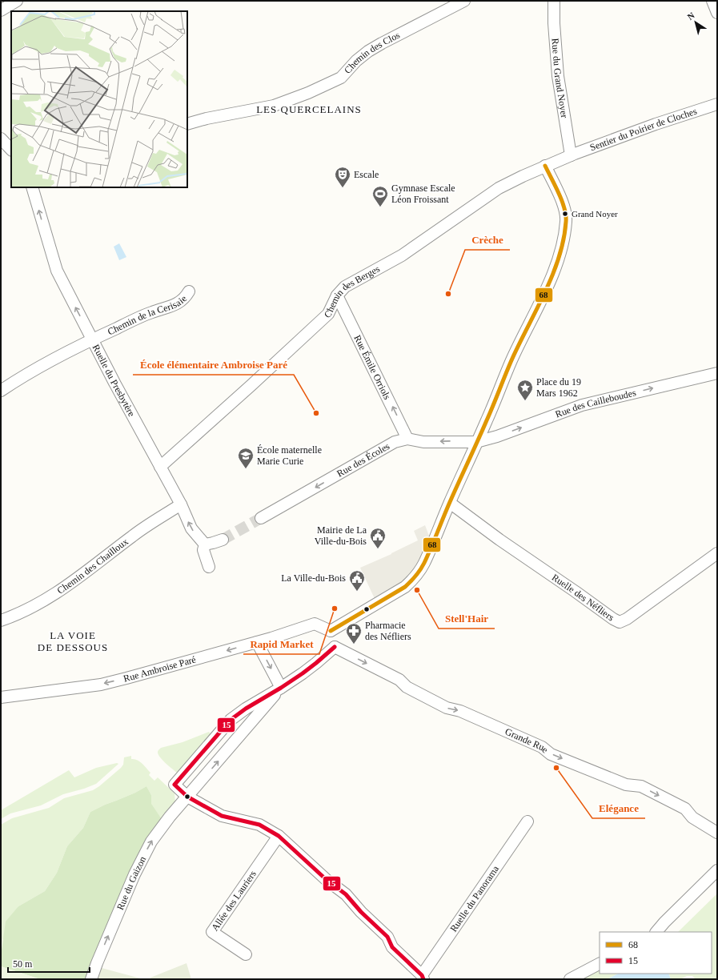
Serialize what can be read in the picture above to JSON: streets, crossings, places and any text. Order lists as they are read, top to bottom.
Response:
{
  "streets": {
    "street": [
      "Chemin des Clos",
      "Rue du Grand Noyer",
      "Sentier du Poirier de Cloches",
      "Chemin des Berges",
      "Chemin de la Cerisaie",
      "Rue Émile Orriols",
      "Ruelle du Presbytère",
      "Rue des Cailleboudes",
      "Rue des Écoles",
      "Chemin des Chailloux",
      "Ruelle des Néfliers",
      "Rue Ambroise Paré",
      "Grande Rue",
      "Rue du Gaizon",
      "Ruelle du Panorama",
      "Allée des Lauriers"
    ]
  },
  "crossings": [
    ["Rue du Grand Noyer", "Sentier du Poirier de Cloches"],
    ["Rue du Grand Noyer", "Chemin des Berges"],
    ["Sentier du Poirier de Cloches", "Chemin des Berges"],
    ["Chemin des Berges", "Rue Émile Orriols"],
    ["Chemin des Berges", "Ruelle du Presbytère"],
    ["Chemin de la Cerisaie", "Ruelle du Presbytère"],
    ["Rue Émile Orriols", "Rue des Écoles"],
    ["Ruelle du Presbytère", "Chemin des Chailloux"],
    ["Rue des Cailleboudes", "Rue des Écoles"],
    ["Grande Rue", "Rue du Gaizon"]
  ],
  "one_way": [
    "Rue Émile Orriols",
    "Ruelle du Presbytère",
    "Rue des Cailleboudes",
    "Rue des Écoles",
    "Rue Ambroise Paré",
    "Grande Rue",
    "Rue du Gaizon"
  ],
  "districts": ["LES QUERCELAINS", "LA VOIE DE DESSOUS"],
  "places": {
    "theatre": ["Escale"],
    "sports": ["Gymnase Escale Léon Froissant"],
    "other": [
      "Grand Noyer",
      "Crèche",
      "École élémentaire Ambroise Paré",
      "Stell'Hair",
      "Rapid Market",
      "Elégance"
    ],
    "place": ["Place du 19 Mars 1962"],
    "school or university": ["École maternelle Marie Curie"],
    "public building": ["Mairie de La Ville-du-Bois", "La Ville-du-Bois"],
    "pharmacy": ["Pharmacie des Néfliers"]
  },
  "lines": ["transit line 68", "transit line 15"],
  "legend": ["68", "15"],
  "scale_bar": "50 m",
  "north": "top left"
}
